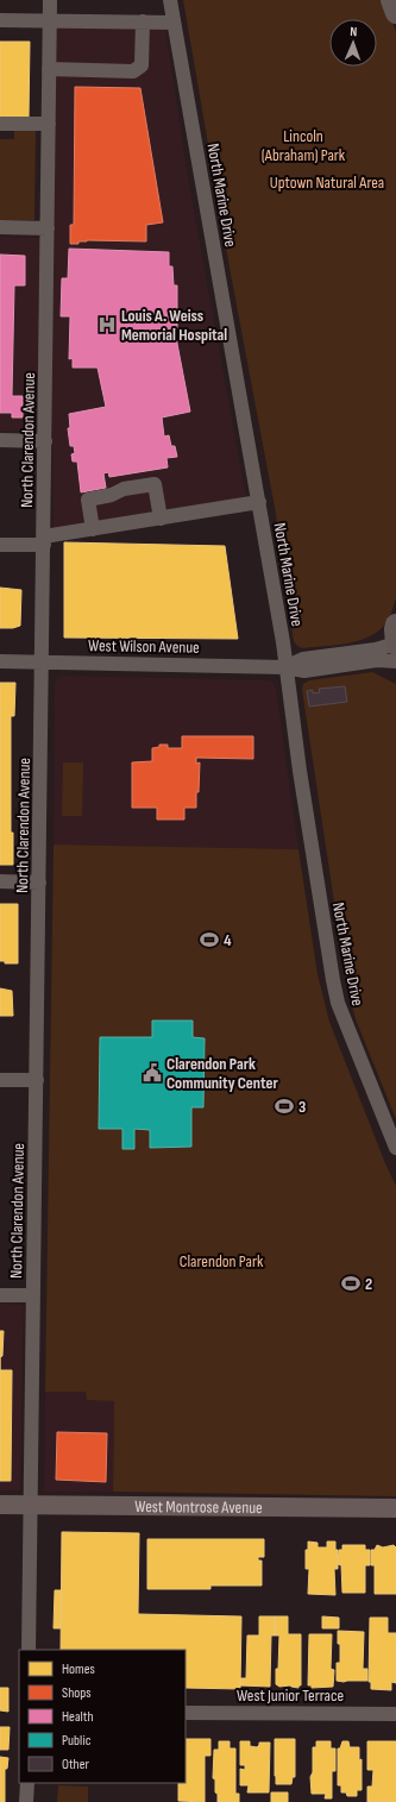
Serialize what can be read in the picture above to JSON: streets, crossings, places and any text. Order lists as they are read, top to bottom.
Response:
{
  "streets": {
    "main road": ["West Montrose Avenue"],
    "street": [
      "North Marine Drive",
      "North Clarendon Avenue",
      "West Wilson Avenue",
      "West Junior Terrace"
    ]
  },
  "crossings": [
    ["North Marine Drive", "West Wilson Avenue"],
    ["North Clarendon Avenue", "West Wilson Avenue"],
    ["North Clarendon Avenue", "West Montrose Avenue"]
  ],
  "parks": ["Lincoln (Abraham) Park", "Uptown Natural Area", "Clarendon Park"],
  "places": {
    "hospital": ["Louis A. Weiss Memorial Hospital"],
    "sports": ["4", "3", "2"],
    "public building": ["Clarendon Park Community Center"]
  },
  "legend": [
    "Homes",
    "Shops",
    "Health",
    "Public",
    "Other"
  ],
  "north": "top"
}
